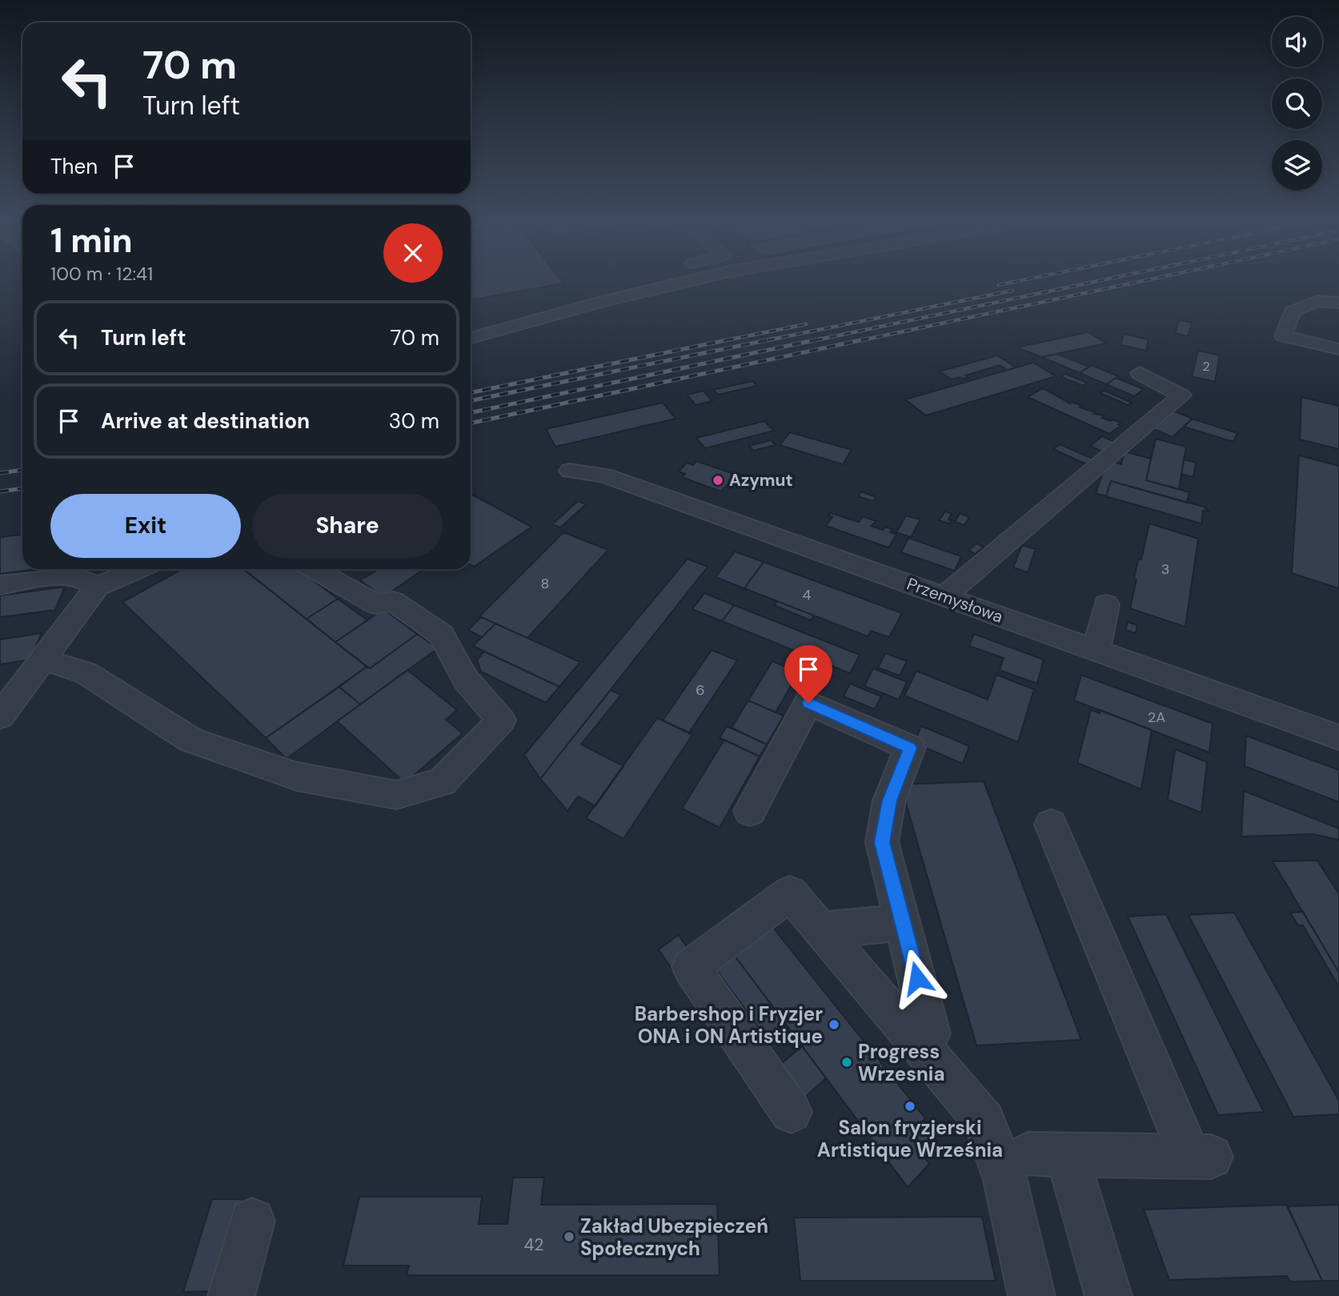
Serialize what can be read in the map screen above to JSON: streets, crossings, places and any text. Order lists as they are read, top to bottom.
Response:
{
  "streets": {
    "street": ["Przemysłowa"]
  },
  "places": [
    "Azymut",
    "Barbershop i Fryzjer ONA i ON Artistique",
    "Progress Wrzesnia",
    "Salon fryzjerski Artistique Września",
    "Zakład Ubezpieczeń Społecznych"
  ],
  "house_numbers": [
    "2",
    "3",
    "8",
    "4",
    "6",
    "2A",
    "42"
  ],
  "page": {
    "turn": ["70 m", "Turn left"],
    "then": "Then",
    "heading": ["1 min", "100 m · 12:41"],
    "list": [
      {
        "name": "Turn left",
        "value": "70 m"
      },
      {
        "name": "Arrive at destination",
        "value": "30 m"
      }
    ],
    "buttons": ["Exit", "Share"]
  }
}
